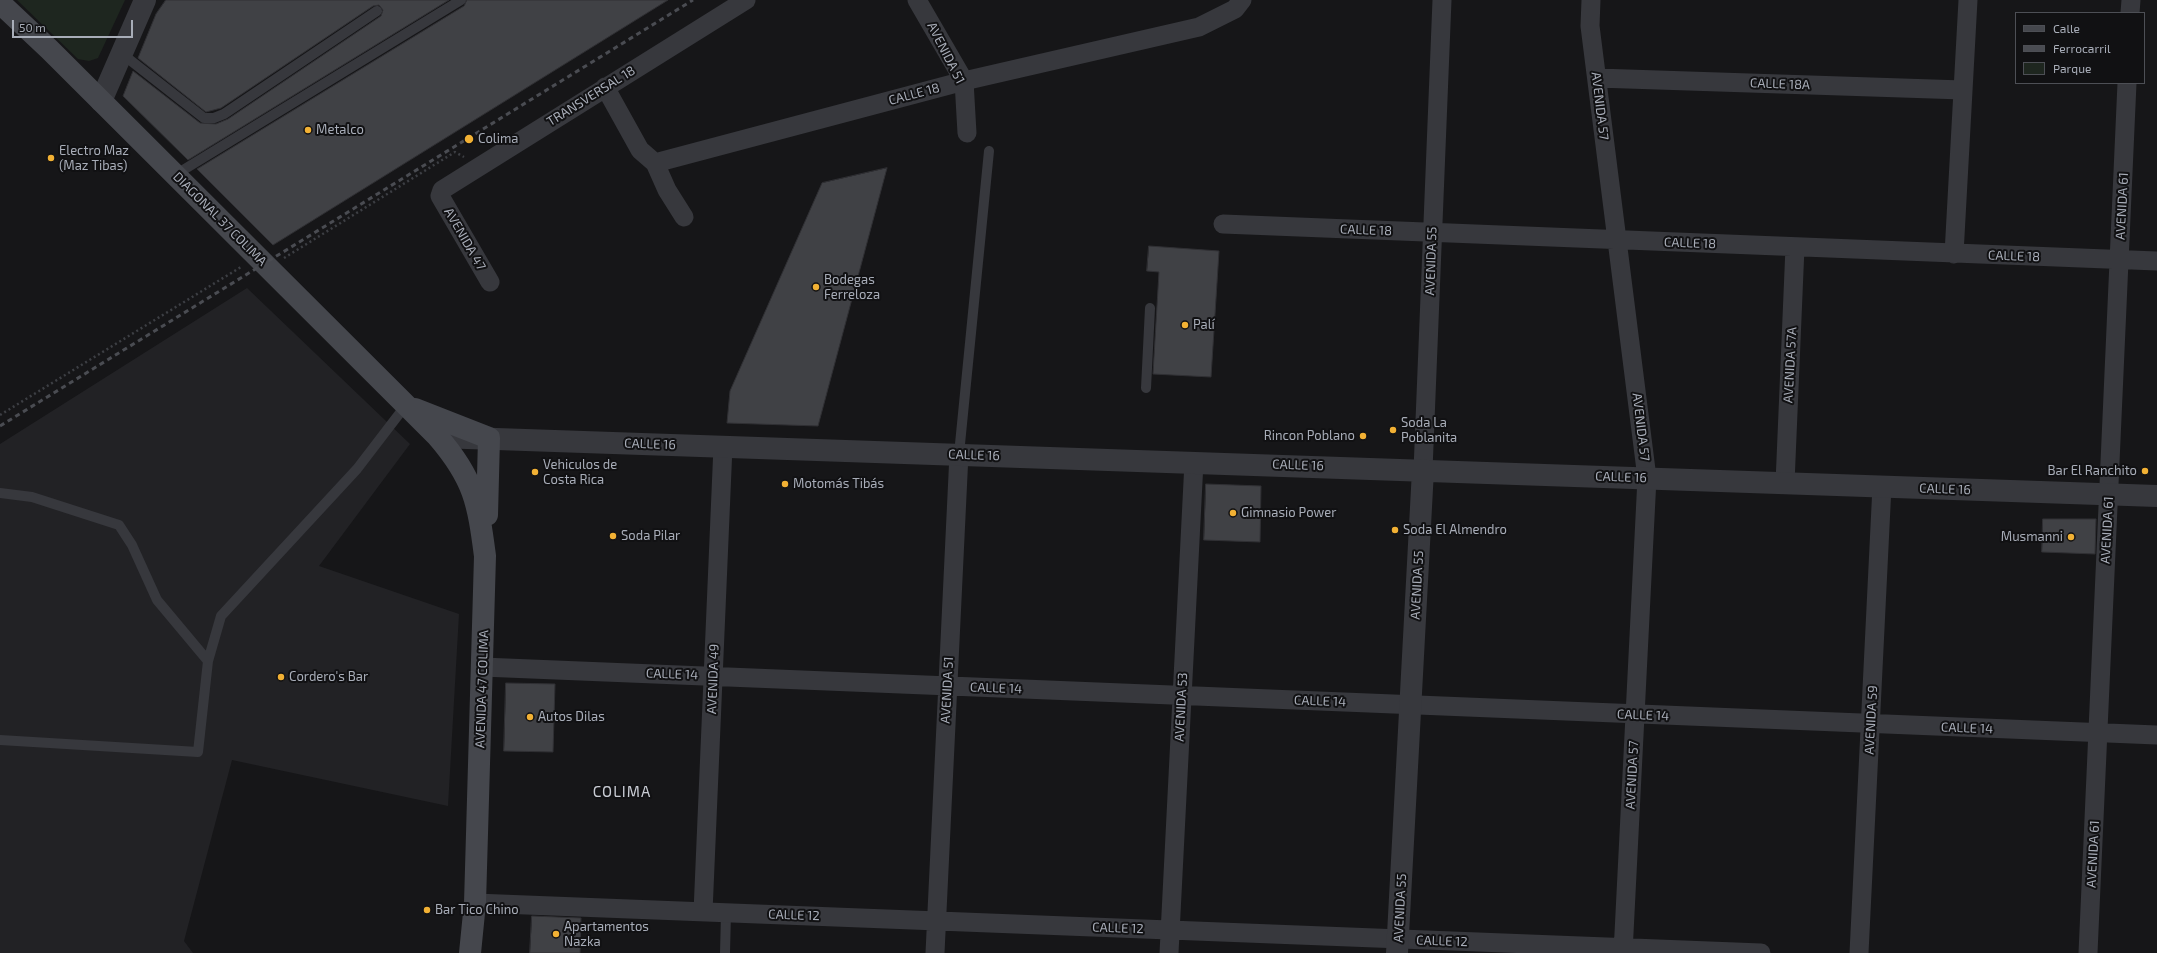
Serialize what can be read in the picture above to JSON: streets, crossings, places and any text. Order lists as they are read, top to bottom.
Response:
{
  "streets": {
    "main road": ["DIAGONAL 37 COLIMA", "AVENIDA 47 COLIMA"],
    "street": [
      "AVENIDA 51",
      "CALLE 18A",
      "CALLE 18",
      "TRANSVERSAL 18",
      "AVENIDA 57",
      "AVENIDA 61",
      "AVENIDA 47",
      "AVENIDA 55",
      "AVENIDA 57A",
      "CALLE 16",
      "CALLE 14",
      "AVENIDA 49",
      "AVENIDA 53",
      "AVENIDA 59",
      "CALLE 12"
    ]
  },
  "crossings": [
    ["AVENIDA 51", "CALLE 18"],
    ["AVENIDA 51", "CALLE 16"],
    ["AVENIDA 51", "CALLE 14"],
    ["AVENIDA 51", "CALLE 12"],
    ["CALLE 18A", "AVENIDA 57"],
    ["CALLE 18", "AVENIDA 57"],
    ["CALLE 18", "AVENIDA 61"],
    ["CALLE 18", "AVENIDA 55"],
    ["CALLE 18", "AVENIDA 57A"],
    ["TRANSVERSAL 18", "AVENIDA 47"],
    ["AVENIDA 57", "CALLE 16"],
    ["AVENIDA 57", "CALLE 14"],
    ["AVENIDA 57", "CALLE 12"],
    ["AVENIDA 61", "CALLE 16"],
    ["AVENIDA 61", "CALLE 14"],
    ["DIAGONAL 37 COLIMA", "CALLE 16"],
    ["DIAGONAL 37 COLIMA", "AVENIDA 47 COLIMA"],
    ["AVENIDA 55", "CALLE 16"],
    ["AVENIDA 55", "CALLE 14"],
    ["AVENIDA 55", "CALLE 12"],
    ["AVENIDA 57A", "CALLE 16"],
    ["CALLE 16", "AVENIDA 49"],
    ["CALLE 16", "AVENIDA 47 COLIMA"],
    ["CALLE 16", "AVENIDA 53"],
    ["CALLE 16", "AVENIDA 59"],
    ["CALLE 14", "AVENIDA 49"],
    ["CALLE 14", "AVENIDA 47 COLIMA"],
    ["CALLE 14", "AVENIDA 53"],
    ["CALLE 14", "AVENIDA 59"],
    ["AVENIDA 49", "CALLE 12"],
    ["AVENIDA 47 COLIMA", "CALLE 12"],
    ["AVENIDA 53", "CALLE 12"]
  ],
  "districts": ["COLIMA"],
  "places": [
    "Metalco",
    "Colima",
    "Electro Maz (Maz Tibas)",
    "Bodegas Ferreloza",
    "Palí",
    "Soda La Poblanita",
    "Rincon Poblano",
    "Bar El Ranchito",
    "Vehiculos de Costa Rica",
    "Motomás Tibás",
    "Gimnasio Power",
    "Soda El Almendro",
    "Soda Pilar",
    "Musmanni",
    "Cordero's Bar",
    "Autos Dilas",
    "Bar Tico Chino",
    "Apartamentos Nazka"
  ],
  "legend": ["Calle", "Ferrocarril", "Parque"],
  "scale_bar": "50 m"
}
